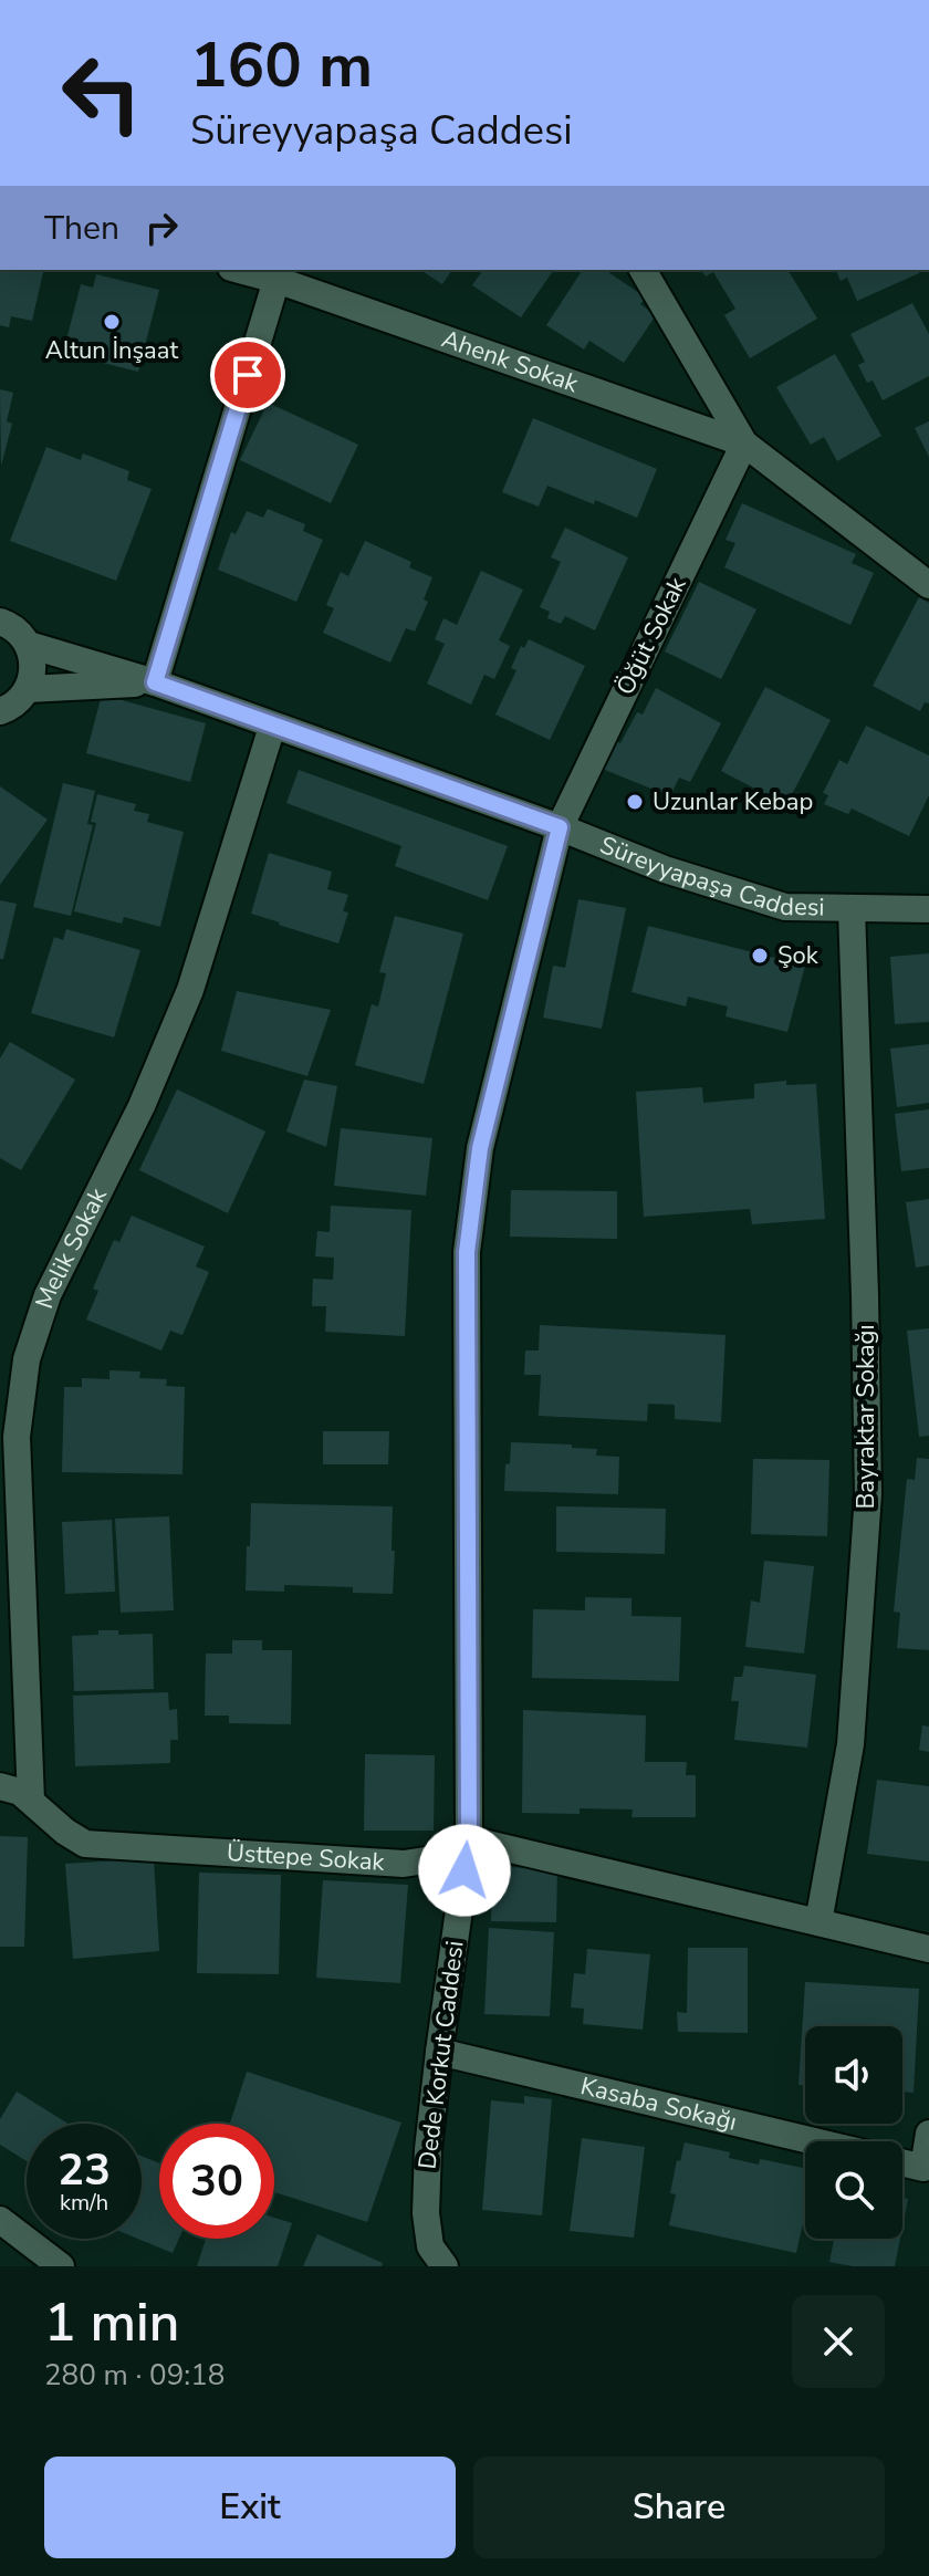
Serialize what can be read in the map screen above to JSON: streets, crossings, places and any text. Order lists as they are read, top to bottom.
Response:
{
  "streets": {
    "street": [
      "Ahenk Sokak",
      "Öğüt Sokak",
      "Süreyyapaşa Caddesi",
      "Melik Sokak",
      "Bayraktar Sokağı",
      "Üsttepe Sokak",
      "Dede Korkut Caddesi",
      "Kasaba Sokağı"
    ]
  },
  "crossings": [
    ["Ahenk Sokak", "Öğüt Sokak"],
    ["Öğüt Sokak", "Süreyyapaşa Caddesi"],
    ["Öğüt Sokak", "Üsttepe Sokak"],
    ["Öğüt Sokak", "Dede Korkut Caddesi"],
    ["Süreyyapaşa Caddesi", "Melik Sokak"],
    ["Süreyyapaşa Caddesi", "Bayraktar Sokağı"],
    ["Melik Sokak", "Üsttepe Sokak"],
    ["Üsttepe Sokak", "Dede Korkut Caddesi"],
    ["Dede Korkut Caddesi", "Kasaba Sokağı"]
  ],
  "places": ["Altun İnşaat", "Uzunlar Kebap", "Şok"],
  "page": {
    "turn": ["160 m", "Süreyyapaşa Caddesi"],
    "then": "Then",
    "speed": "23 km/h",
    "limit": "30",
    "heading": ["1 min", "280 m · 09:18"],
    "buttons": ["Exit", "Share"]
  }
}
